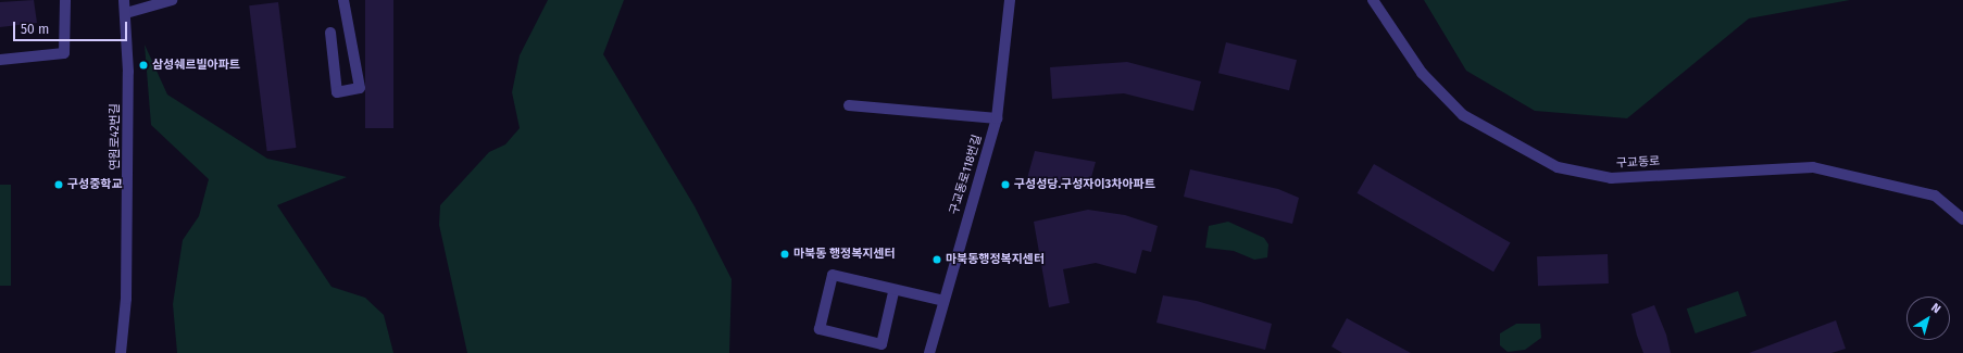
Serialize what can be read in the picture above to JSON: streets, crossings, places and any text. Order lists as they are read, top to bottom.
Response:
{
  "streets": {
    "street": ["연원로42번길", "구교동로", "구교동로118번길"]
  },
  "places": [
    "삼성쉐르빌아파트",
    "구성중학교",
    "구성성당.구성자이3차아파트",
    "마북동 행정복지센터",
    "마북동행정복지센터"
  ],
  "scale_bar": "50 m",
  "north": "top right"
}
